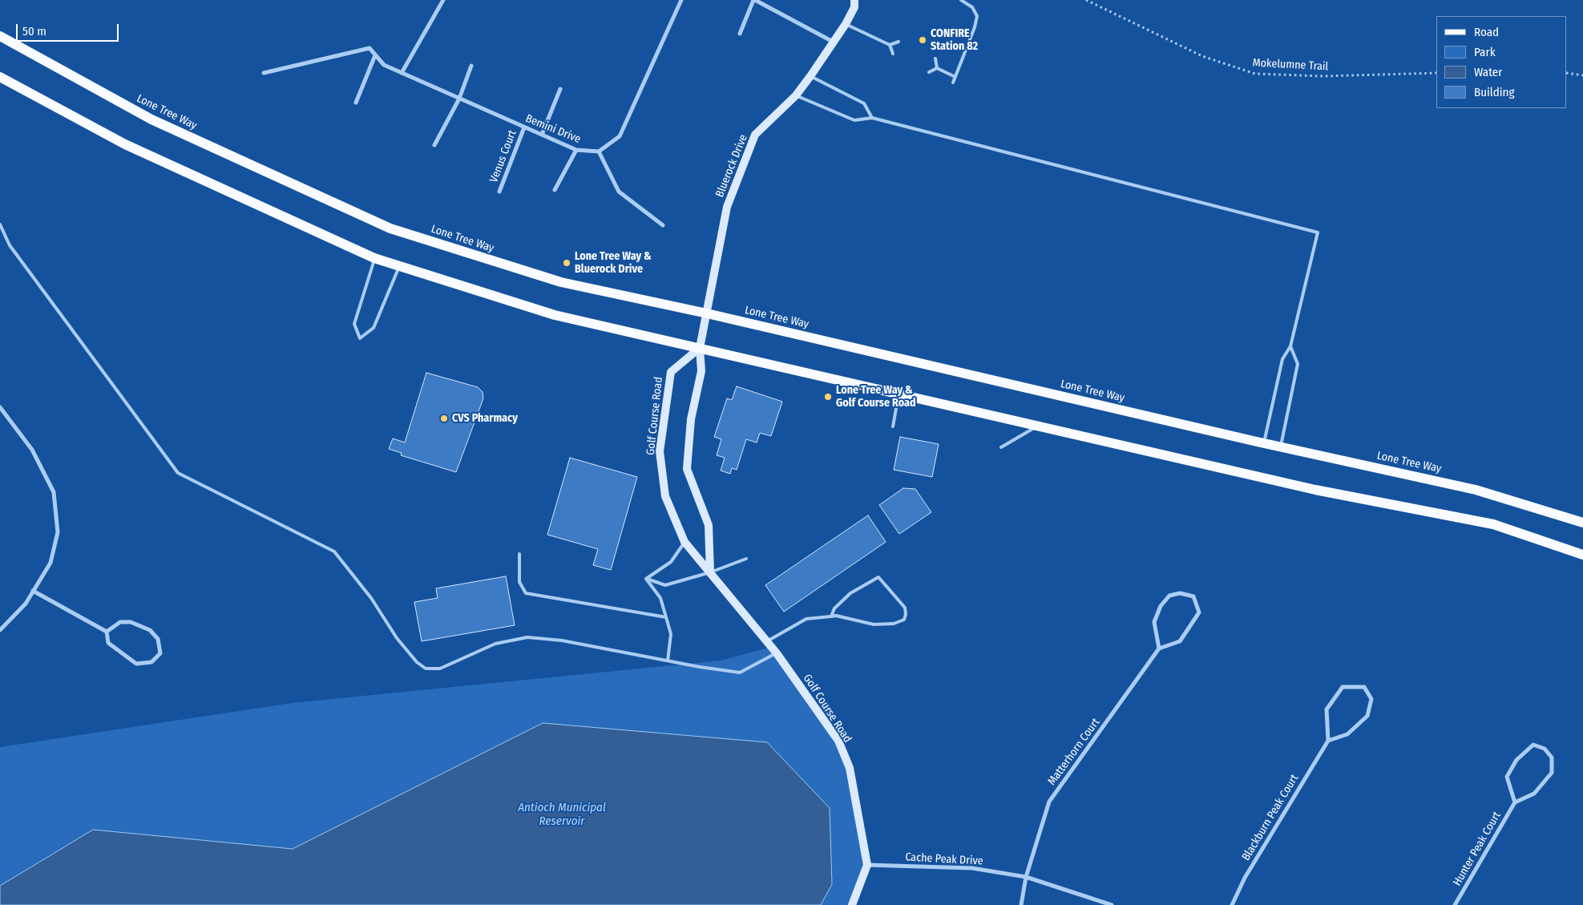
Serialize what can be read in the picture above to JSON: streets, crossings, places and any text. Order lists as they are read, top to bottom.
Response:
{
  "streets": {
    "main road": ["Lone Tree Way"],
    "street": [
      "Bemini Drive",
      "Venus Court",
      "Bluerock Drive",
      "Golf Course Road",
      "Matterhorn Court",
      "Blackburn Peak Court",
      "Hunter Peak Court",
      "Cache Peak Drive"
    ],
    "path": ["Mokelumne Trail"]
  },
  "crossings": [
    ["Lone Tree Way", "Bluerock Drive"],
    ["Bemini Drive", "Venus Court"],
    ["Bluerock Drive", "Golf Course Road"],
    ["Golf Course Road", "Cache Peak Drive"],
    ["Matterhorn Court", "Cache Peak Drive"]
  ],
  "water": ["Antioch Municipal Reservoir"],
  "places": [
    "CONFIRE Station 82",
    "Lone Tree Way & Bluerock Drive",
    "Lone Tree Way & Golf Course Road",
    "CVS Pharmacy"
  ],
  "legend": [
    "Road",
    "Park",
    "Water",
    "Building"
  ],
  "scale_bar": "50 m"
}
